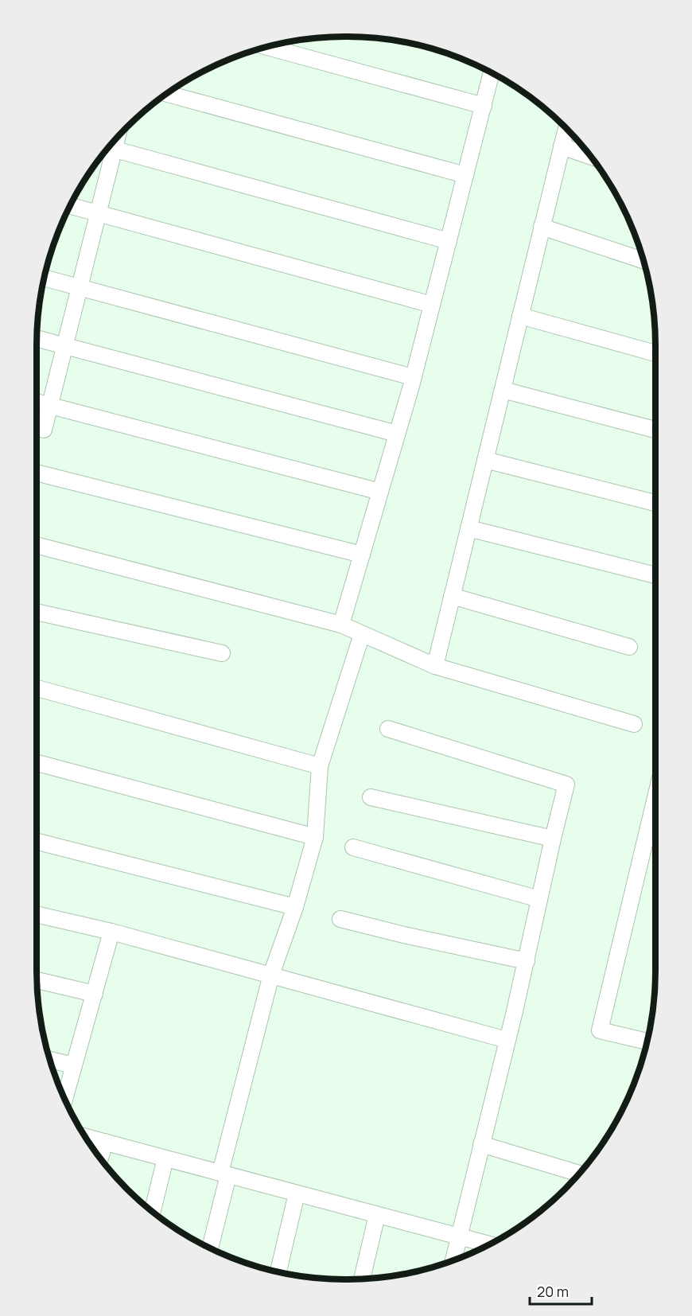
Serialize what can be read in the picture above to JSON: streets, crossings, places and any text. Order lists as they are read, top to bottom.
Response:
{
  "scale_bar": "20 m"
}
